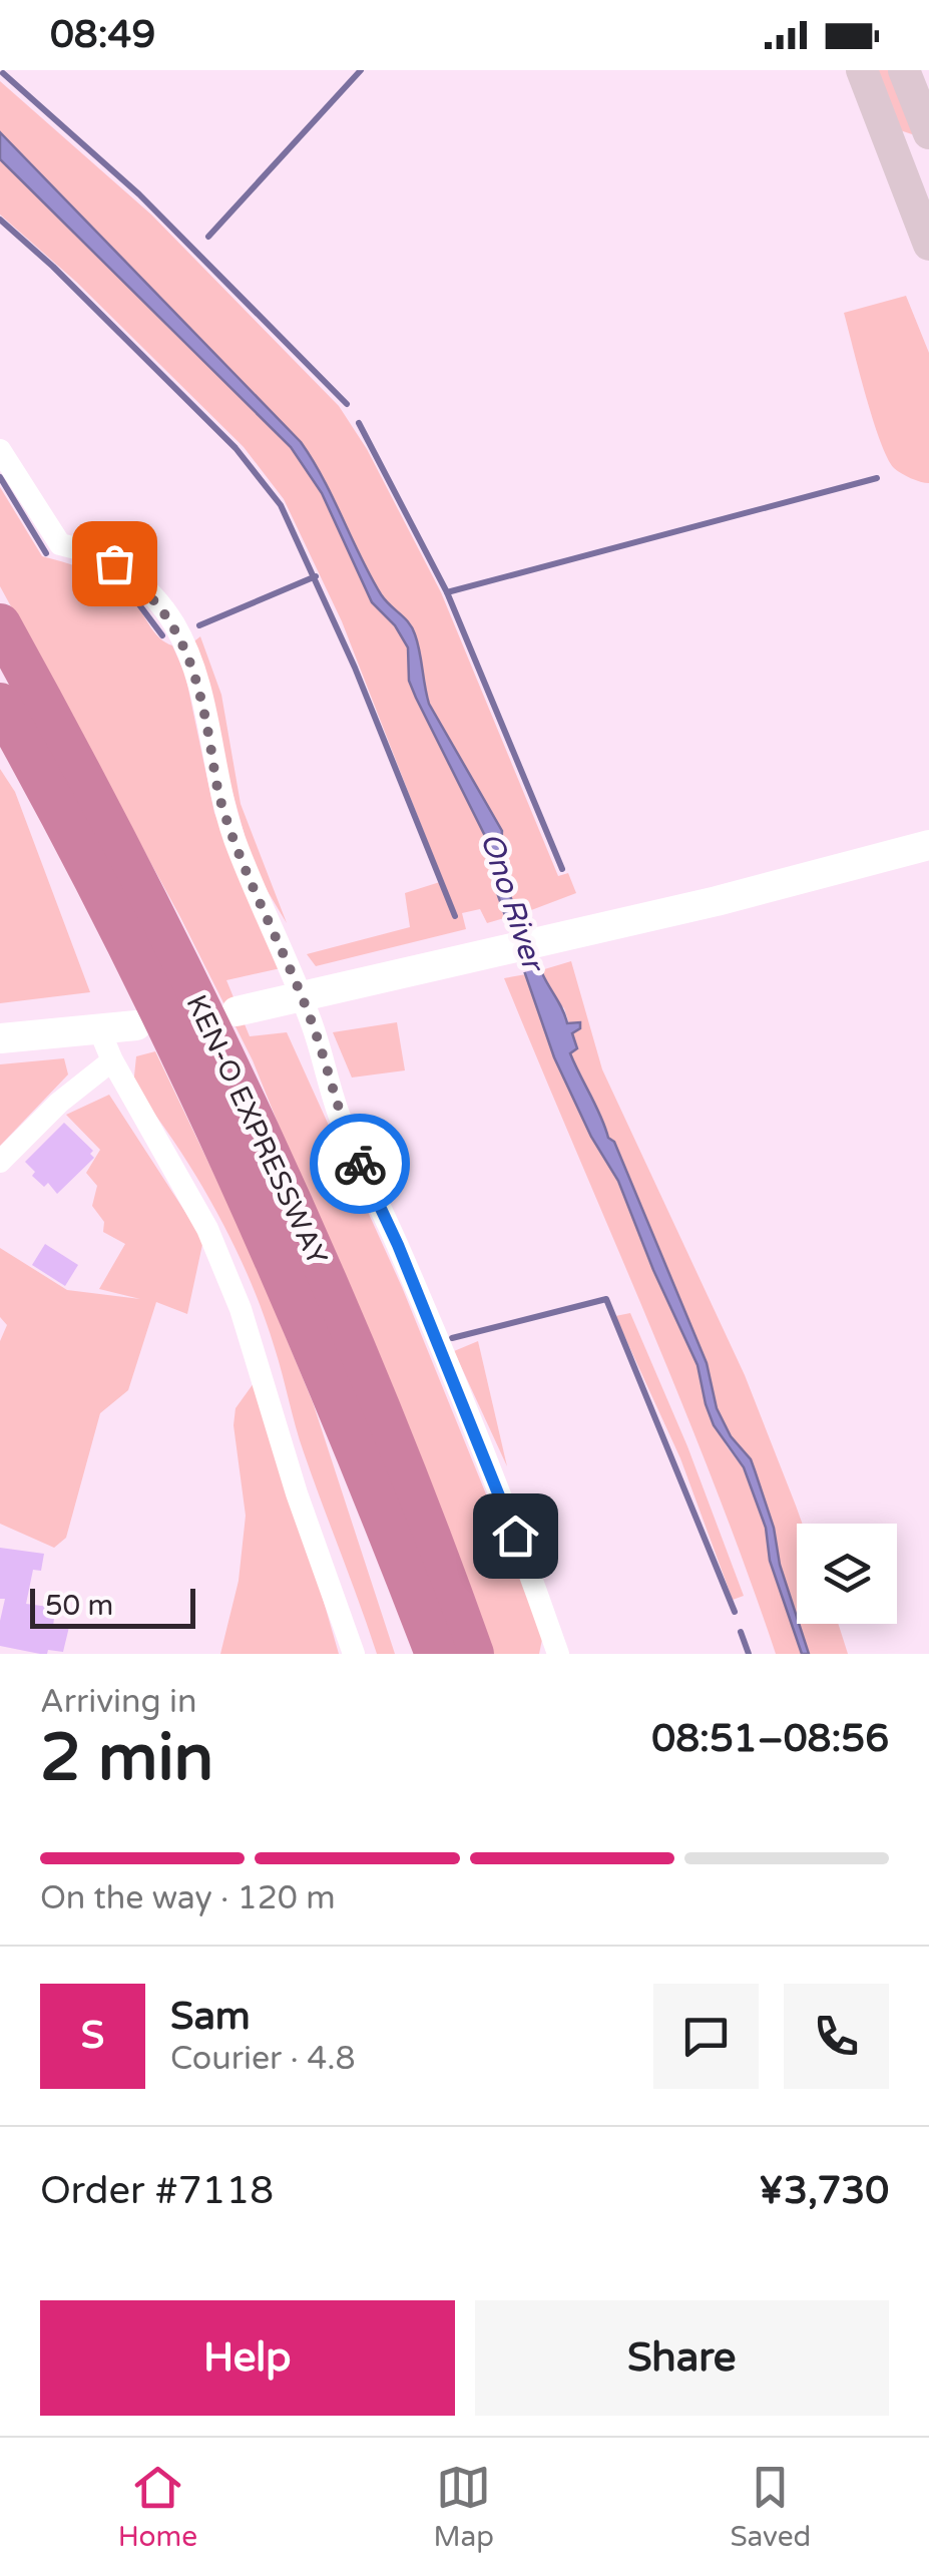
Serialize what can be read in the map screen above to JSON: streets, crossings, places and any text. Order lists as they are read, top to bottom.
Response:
{
  "streets": {
    "highway": ["KEN-O EXPRESSWAY"]
  },
  "water": ["Ono River"],
  "scale_bar": "50 m",
  "page": {
    "status": "08:49",
    "scale": "50 m",
    "heading": ["2 min", "Arriving in", "08:51–08:56"],
    "panel": [
      "Sam",
      "Courier · 4.8",
      "Order #7118",
      "¥3,730"
    ],
    "bar": "On the way · 120 m",
    "round": "S",
    "buttons": ["Help", "Share"],
    "tabs": ["Home", "Map", "Saved"]
  }
}
